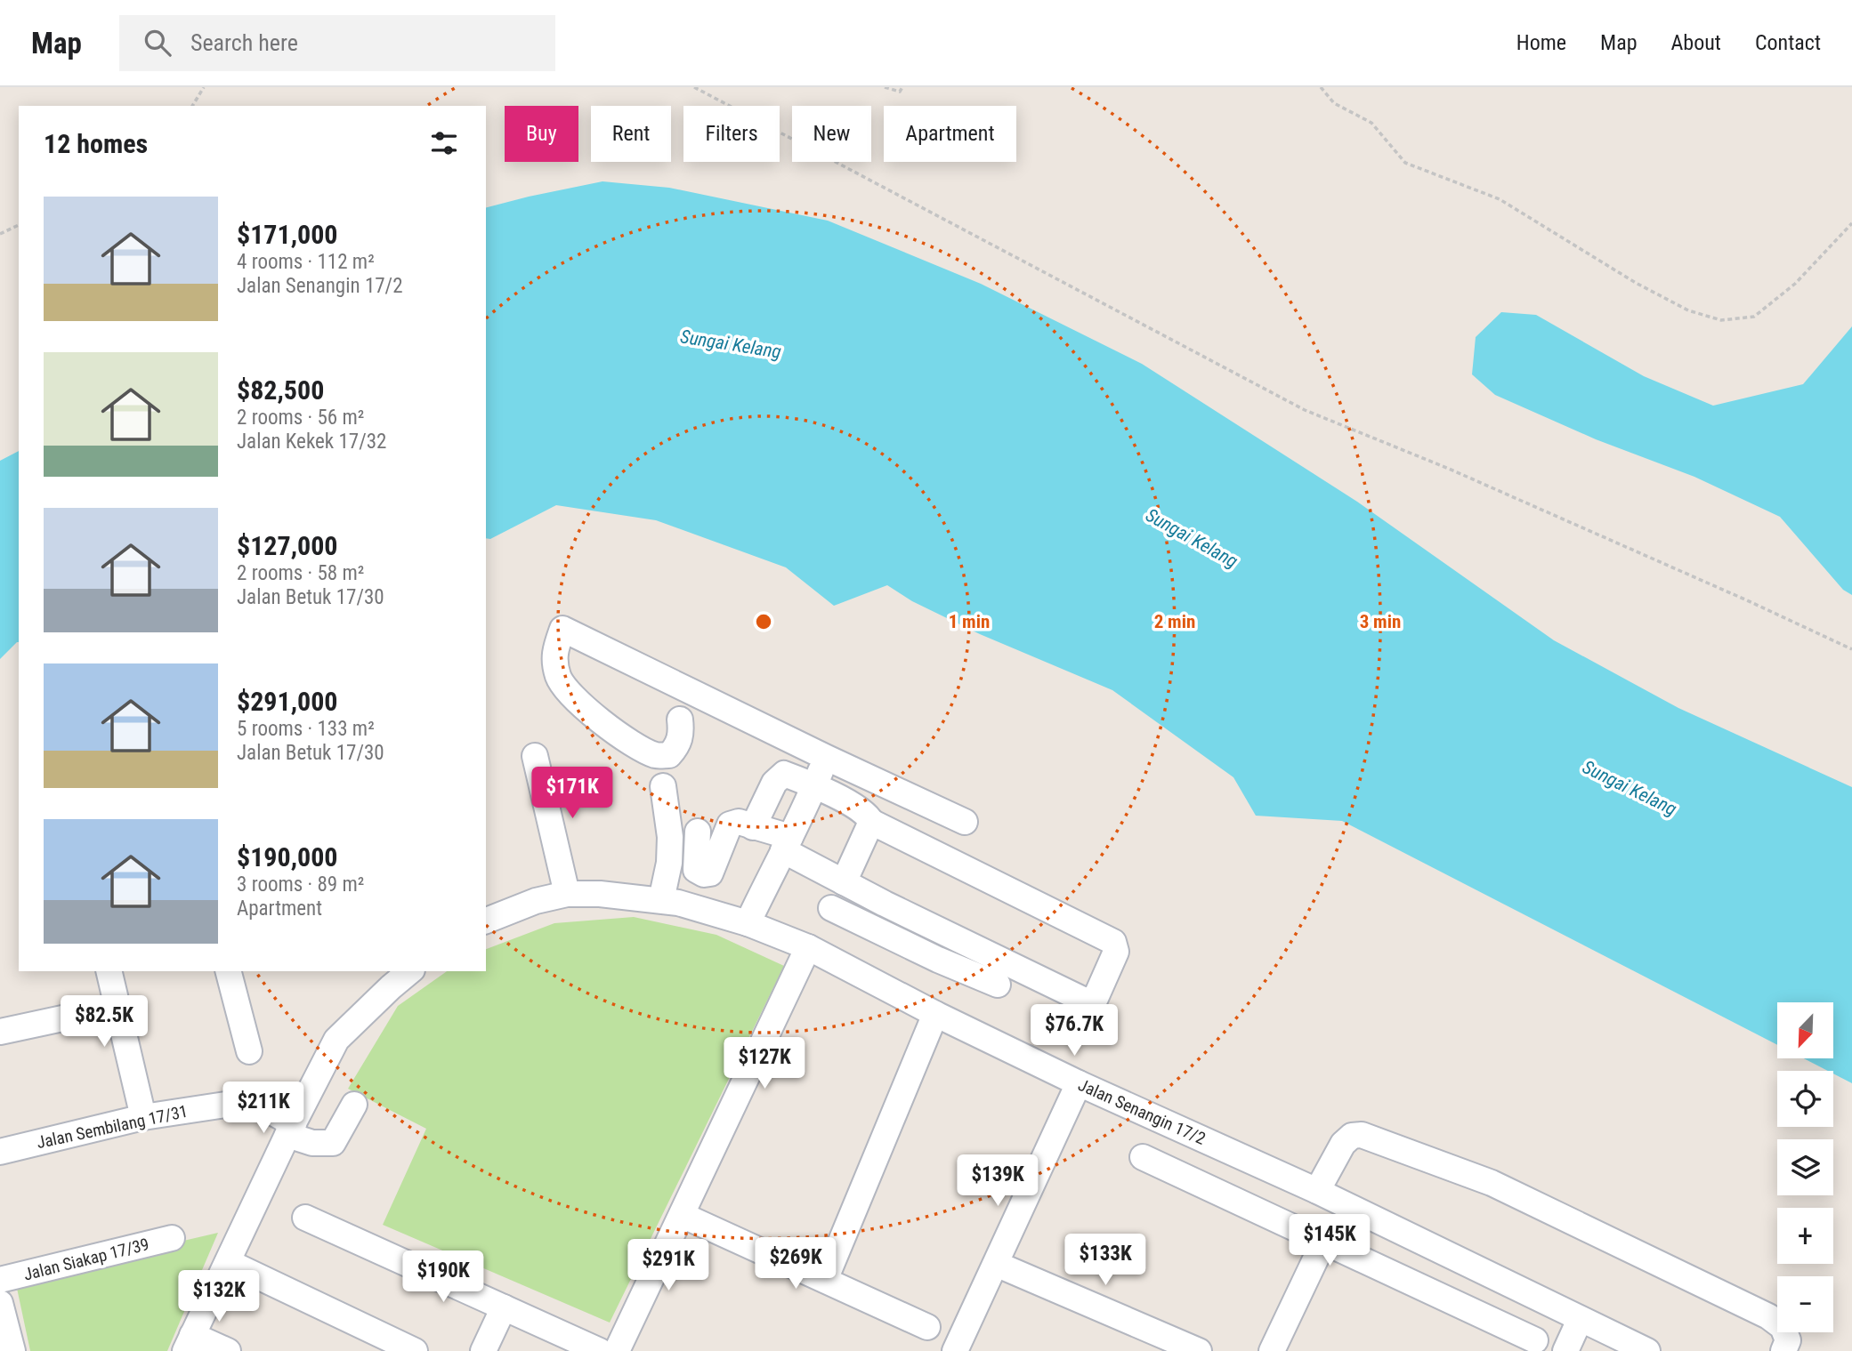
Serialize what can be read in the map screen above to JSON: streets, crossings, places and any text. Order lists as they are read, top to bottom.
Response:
{
  "streets": {
    "street": ["Jalan Senangin 17/2", "Jalan Sembilang 17/31", "Jalan Siakap 17/39"]
  },
  "water": ["Sungai Kelang"],
  "north": "bottom left",
  "page": {
    "header": "Map",
    "search": "Search here",
    "nav": [
      "Home",
      "Map",
      "About",
      "Contact"
    ],
    "chip": [
      "Buy",
      "Rent",
      "Filters",
      "New",
      "Apartment"
    ],
    "heading": "12 homes",
    "list": [
      {
        "name": "$171,000",
        "note": "4 rooms · 112 m² · Jalan Senangin 17/2"
      },
      {
        "name": "$82,500",
        "note": "2 rooms · 56 m² · Jalan Kekek 17/32"
      },
      {
        "name": "$127,000",
        "note": "2 rooms · 58 m² · Jalan Betuk 17/30"
      },
      {
        "name": "$291,000",
        "note": "5 rooms · 133 m² · Jalan Betuk 17/30"
      },
      {
        "name": "$190,000",
        "note": "3 rooms · 89 m² · Apartment"
      }
    ],
    "price": [
      "$171K",
      "$82.5K",
      "$76.7K",
      "$127K",
      "$211K",
      "$139K",
      "$145K",
      "$133K",
      "$269K",
      "$291K",
      "$190K",
      "$132K"
    ],
    "map_buttons": ["+", "−"]
  },
  "rings": ["1 min", "2 min", "3 min"]
}
